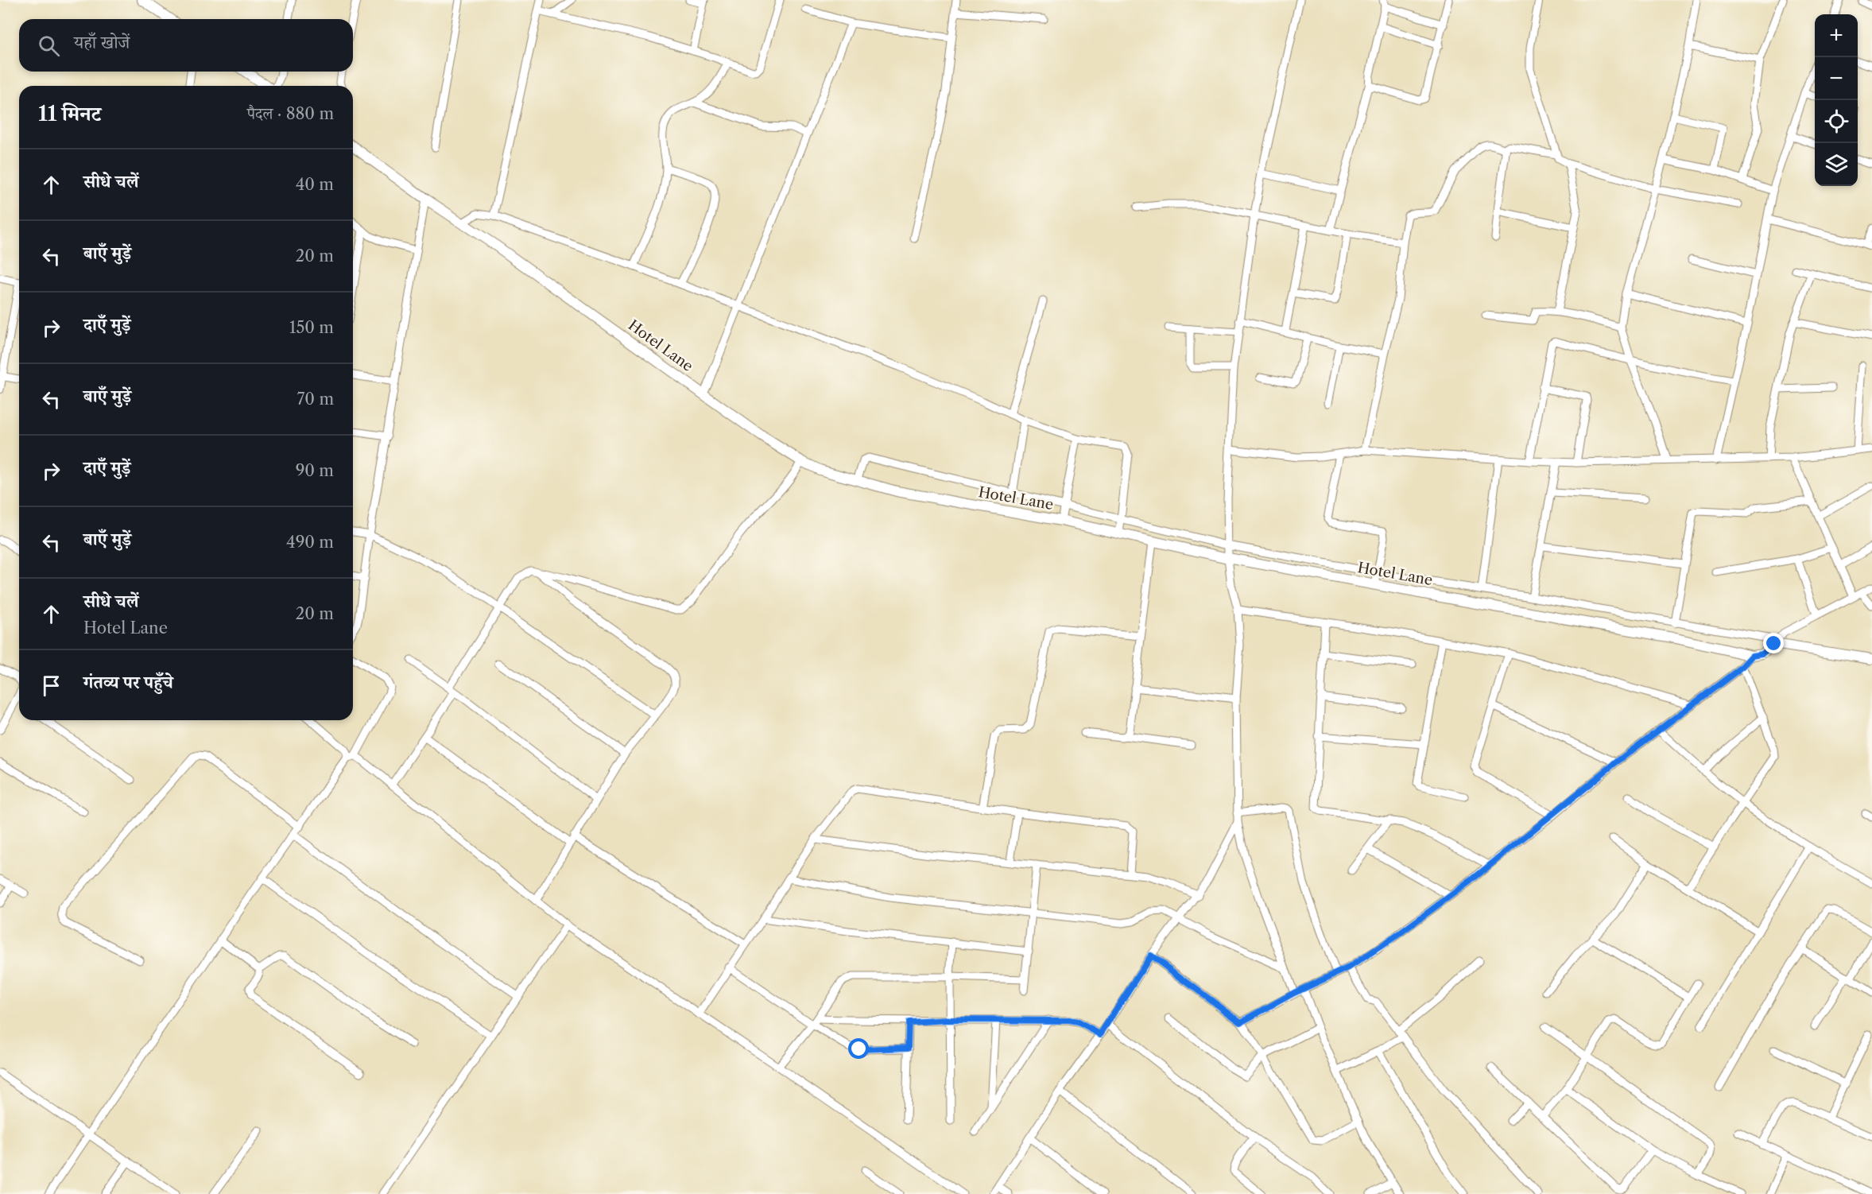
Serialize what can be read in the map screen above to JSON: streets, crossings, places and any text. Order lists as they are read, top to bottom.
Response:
{
  "streets": {
    "street": ["Hotel Lane"]
  },
  "page": {
    "map_buttons": ["+", "−"],
    "search": "यहाँ खोजें",
    "heading": ["11 मिनट", "पैदल · 880 m"],
    "list": [
      ["सीधे चलें", "40 m"],
      ["बाएँ मुड़ें", "20 m"],
      ["दाएँ मुड़ें", "150 m"],
      ["बाएँ मुड़ें", "70 m"],
      ["दाएँ मुड़ें", "90 m"],
      ["बाएँ मुड़ें", "490 m"],
      ["सीधे चलें", "Hotel Lane", "20 m"],
      "गंतव्य पर पहुँचे"
    ]
  }
}
